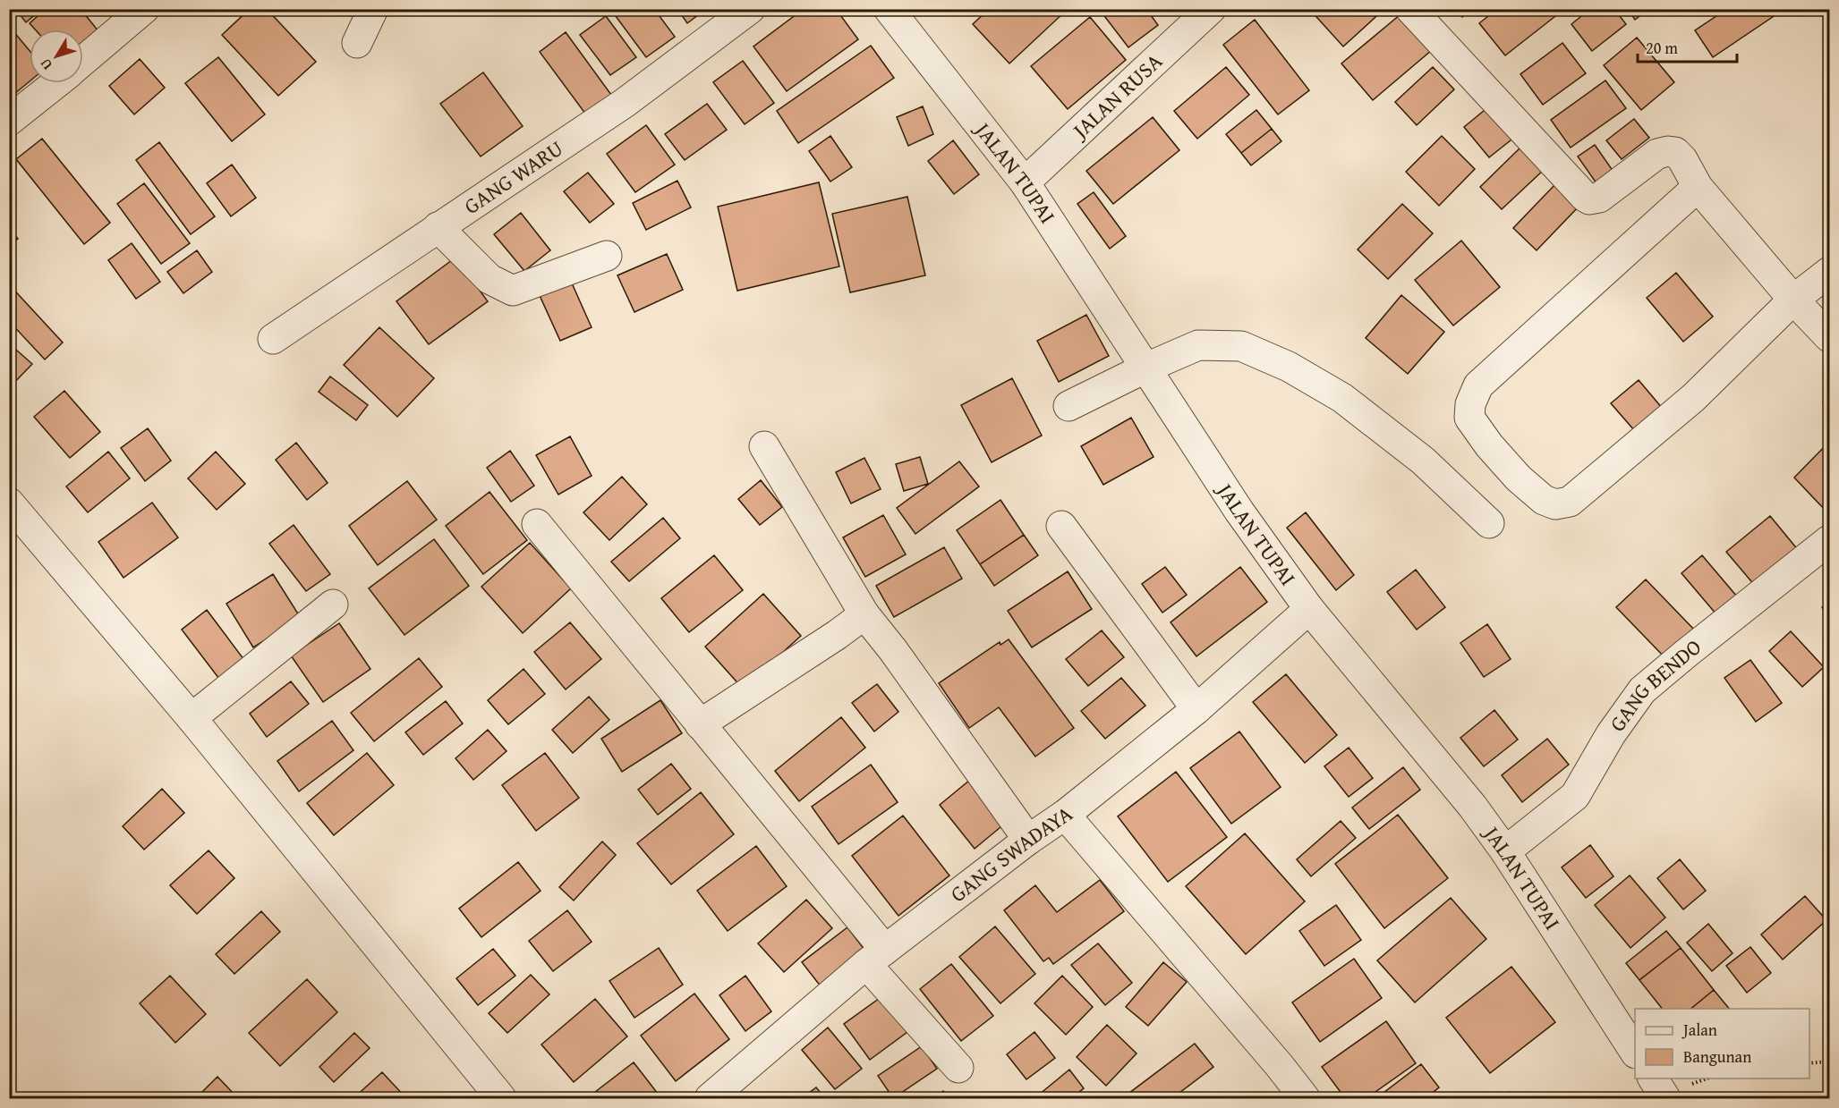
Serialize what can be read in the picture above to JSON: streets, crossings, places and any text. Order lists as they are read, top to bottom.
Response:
{
  "streets": {
    "street": [
      "JALAN RUSA",
      "JALAN TUPAI",
      "GANG WARU",
      "GANG BENDO",
      "GANG SWADAYA"
    ]
  },
  "crossings": [
    ["JALAN RUSA", "JALAN TUPAI"],
    ["JALAN TUPAI", "GANG BENDO"],
    ["JALAN TUPAI", "GANG SWADAYA"]
  ],
  "legend": ["Jalan", "Bangunan"],
  "scale_bar": "20 m",
  "north": "bottom left"
}
